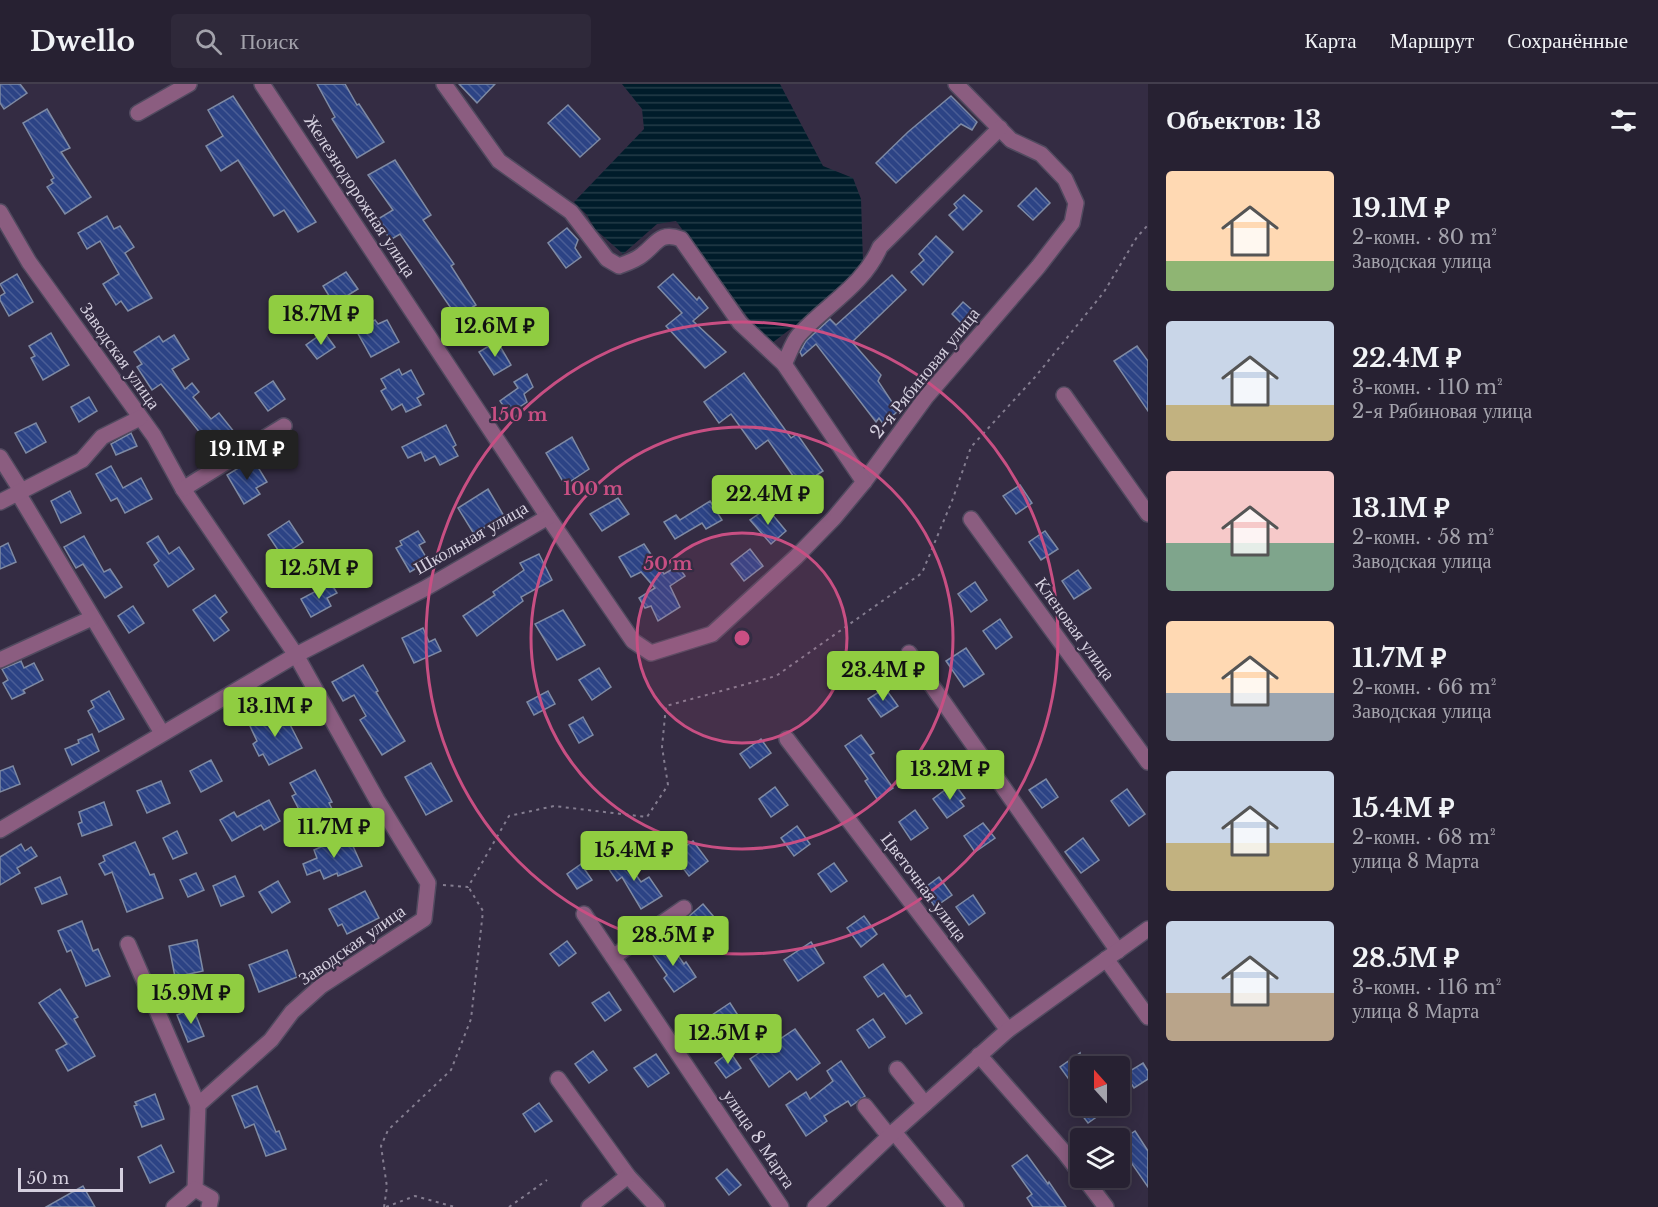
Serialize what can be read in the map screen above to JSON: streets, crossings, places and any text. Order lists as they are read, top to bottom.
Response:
{
  "streets": {
    "street": [
      "Железнодорожная улица",
      "Заводская улица",
      "2-я Рябиновая улица",
      "Школьная улица",
      "Кленовая улица",
      "Цветочная улица",
      "улица 8 Марта"
    ]
  },
  "crossings": [
    ["Железнодорожная улица", "2-я Рябиновая улица"],
    ["Железнодорожная улица", "Школьная улица"],
    ["Заводская улица", "Школьная улица"]
  ],
  "scale_bar": "50 m",
  "north": "top",
  "page": {
    "header": "Dwello",
    "search": "Поиск",
    "nav": ["Карта", "Маршрут", "Сохранённые"],
    "heading": "Объектов: 13",
    "list": [
      {
        "name": "19.1M ₽",
        "note": "2-комн. · 80 m² · Заводская улица"
      },
      {
        "name": "22.4M ₽",
        "note": "3-комн. · 110 m² · 2-я Рябиновая улица"
      },
      {
        "name": "13.1M ₽",
        "note": "2-комн. · 58 m² · Заводская улица"
      },
      {
        "name": "11.7M ₽",
        "note": "2-комн. · 66 m² · Заводская улица"
      },
      {
        "name": "15.4M ₽",
        "note": "2-комн. · 68 m² · улица 8 Марта"
      },
      {
        "name": "28.5M ₽",
        "note": "3-комн. · 116 m² · улица 8 Марта"
      }
    ],
    "price": [
      "18.7M ₽",
      "12.6M ₽",
      "19.1M ₽",
      "22.4M ₽",
      "12.5M ₽",
      "23.4M ₽",
      "13.1M ₽",
      "13.2M ₽",
      "11.7M ₽",
      "15.4M ₽",
      "28.5M ₽",
      "15.9M ₽",
      "12.5M ₽"
    ],
    "scale": "50 m"
  },
  "rings": ["150 m", "100 m", "50 m"]
}
